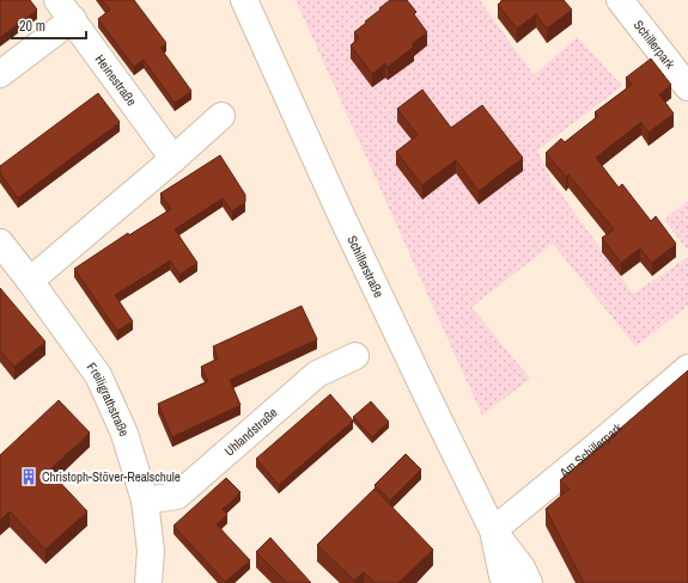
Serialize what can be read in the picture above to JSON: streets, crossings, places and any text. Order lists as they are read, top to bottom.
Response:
{
  "streets": {
    "street": [
      "Schillerpark",
      "Heinestraße",
      "Schillerstraße",
      "Freiligrathstraße",
      "Uhlandstraße",
      "Am Schillerpark"
    ]
  },
  "crossings": [
    ["Schillerstraße", "Am Schillerpark"],
    ["Freiligrathstraße", "Uhlandstraße"]
  ],
  "places": {
    "building": ["Christoph-Stöver-Realschule"]
  },
  "scale_bar": "20 m"
}
